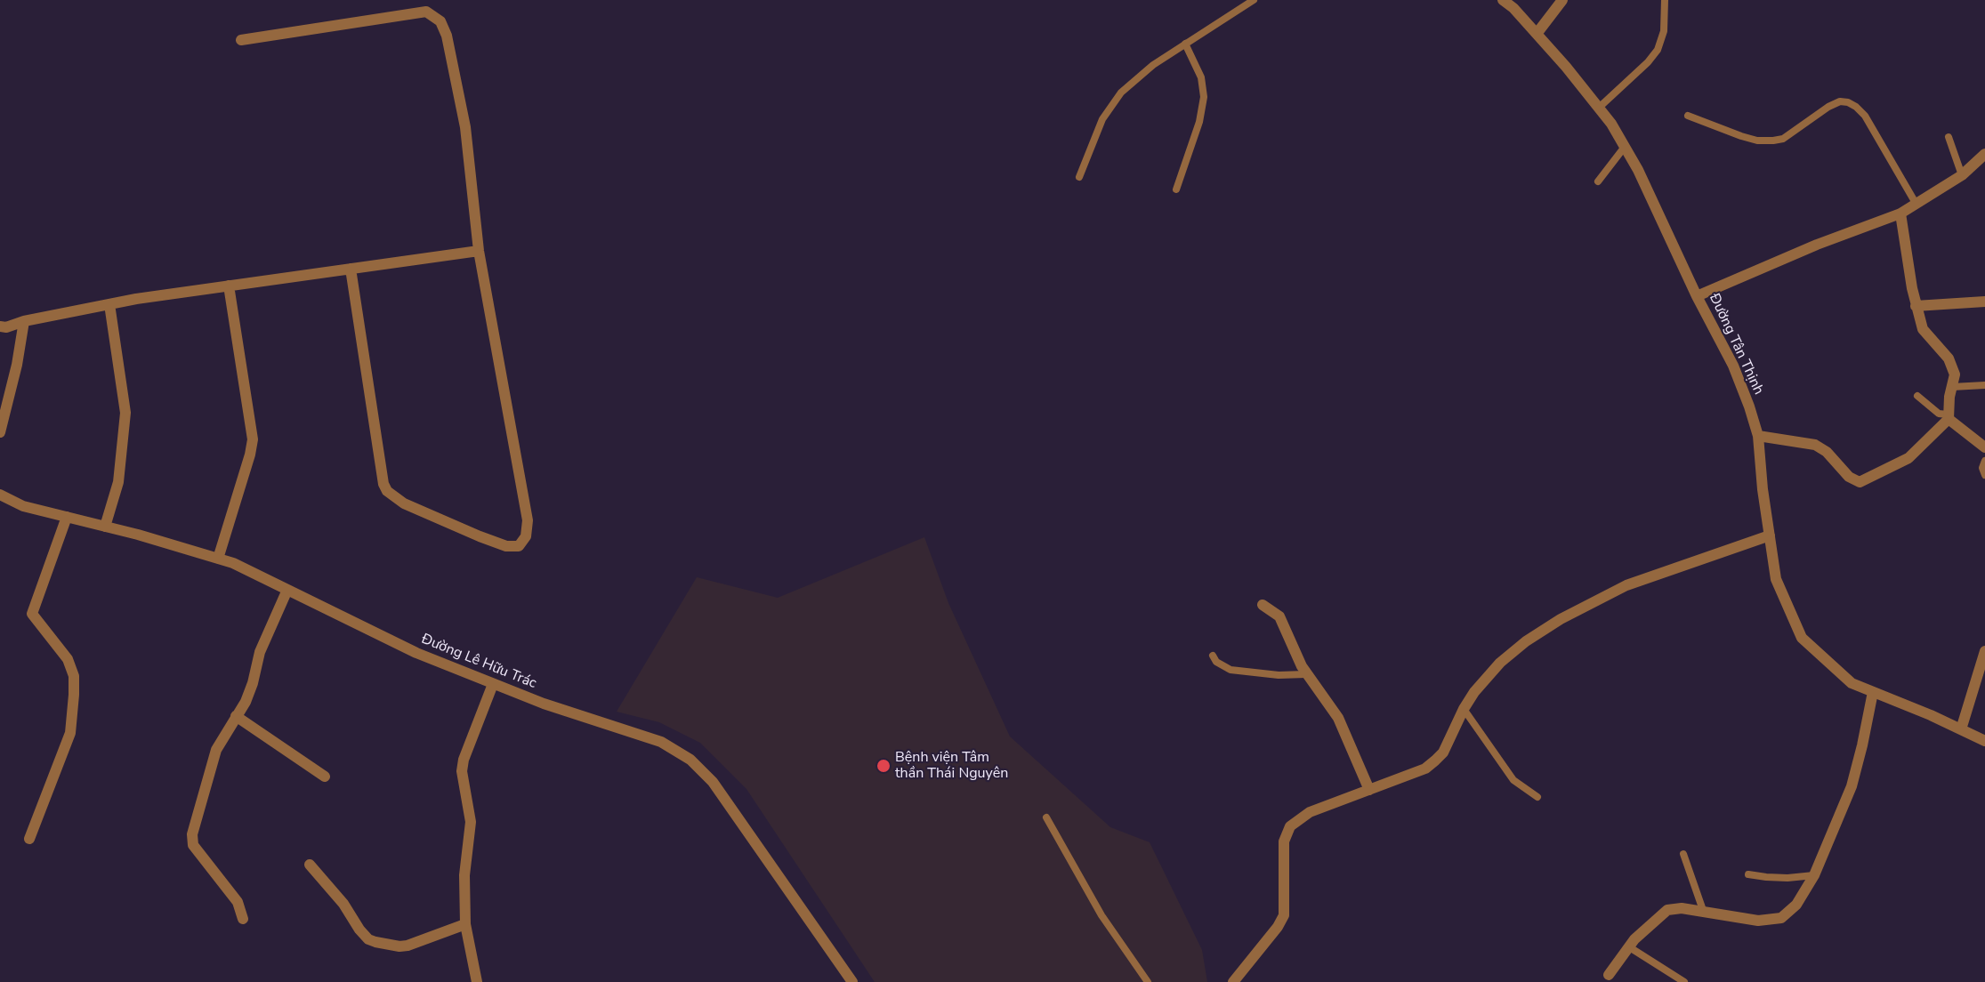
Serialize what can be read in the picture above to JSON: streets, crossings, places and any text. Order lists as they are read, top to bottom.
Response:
{
  "streets": {
    "street": ["Đường Tân Thịnh", "Đường Lê Hữu Trác"]
  },
  "places": ["Bệnh viện Tâm thần Thái Nguyên"]
}
